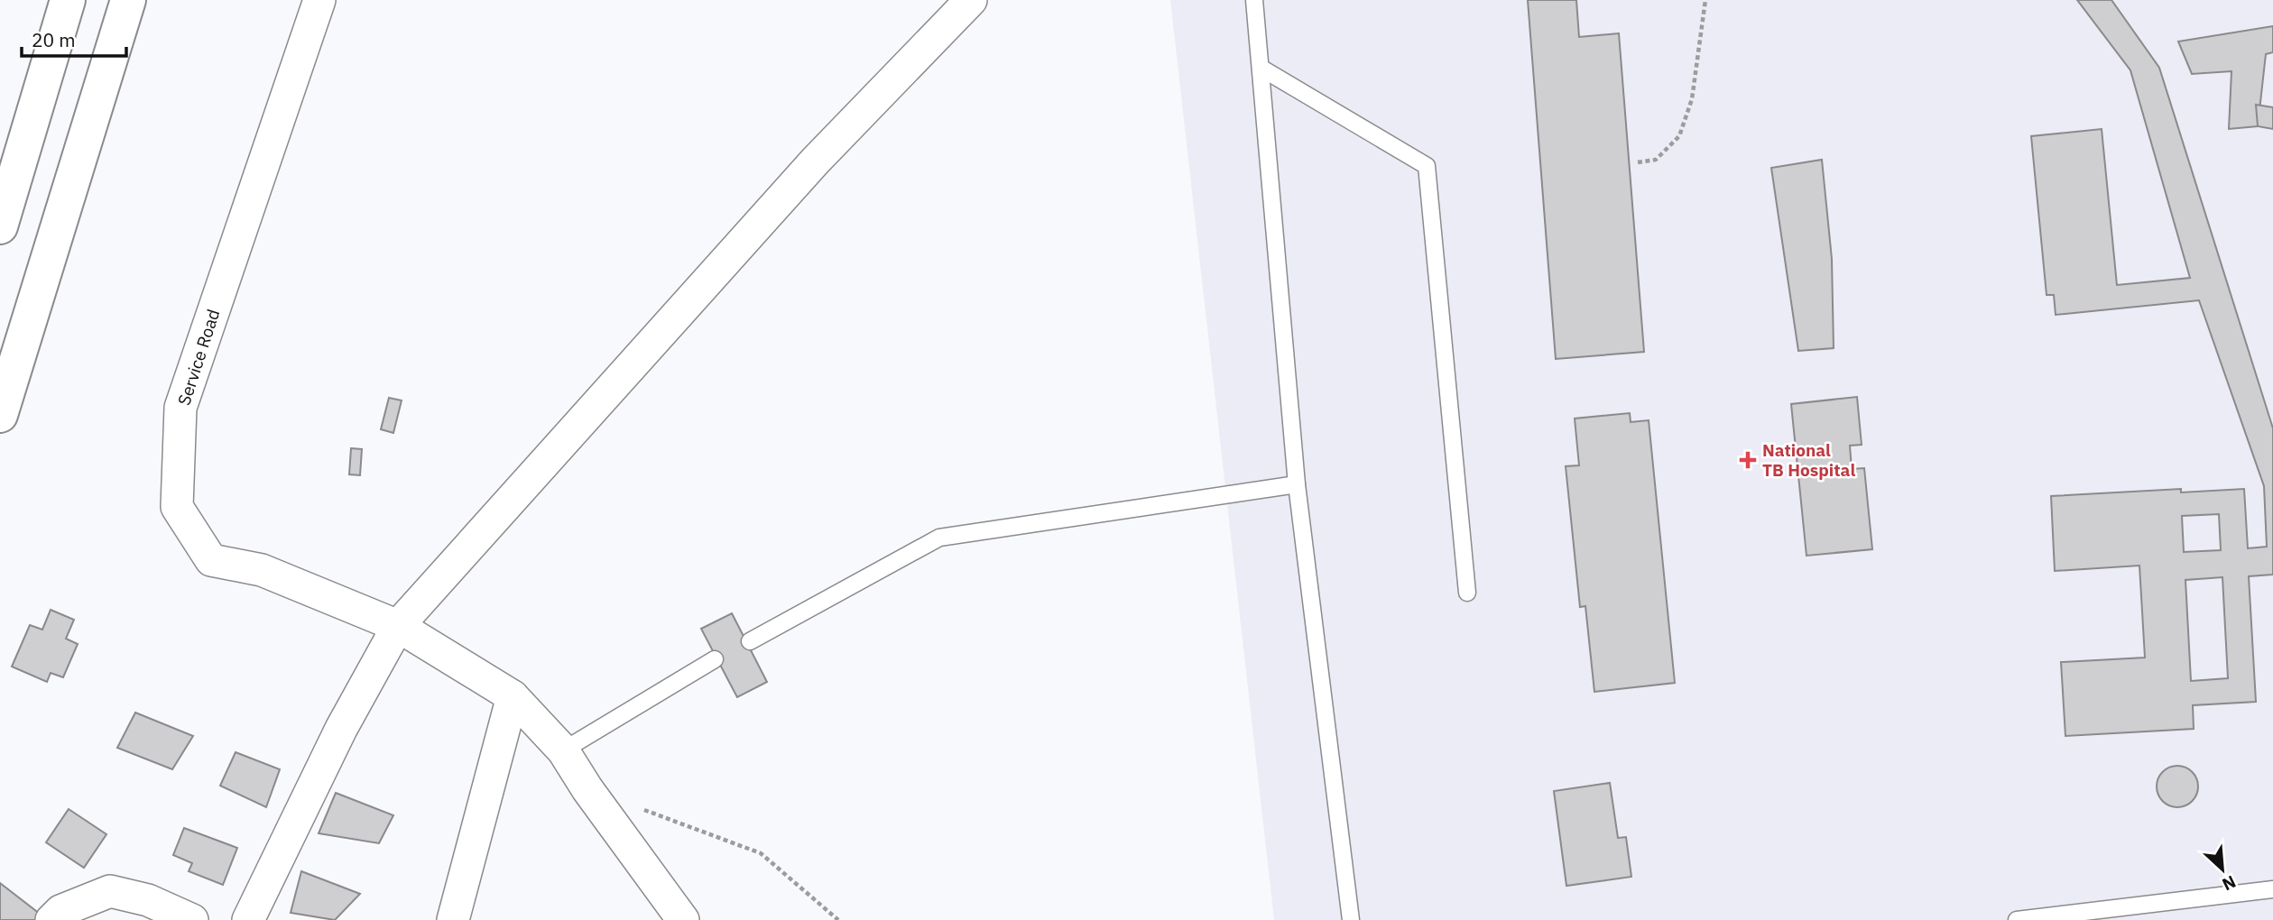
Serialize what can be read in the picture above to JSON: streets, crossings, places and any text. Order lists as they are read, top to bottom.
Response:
{
  "streets": {
    "street": ["Service Road"]
  },
  "places": {
    "health": ["National TB Hospital"]
  },
  "scale_bar": "20 m",
  "north": "bottom right"
}
